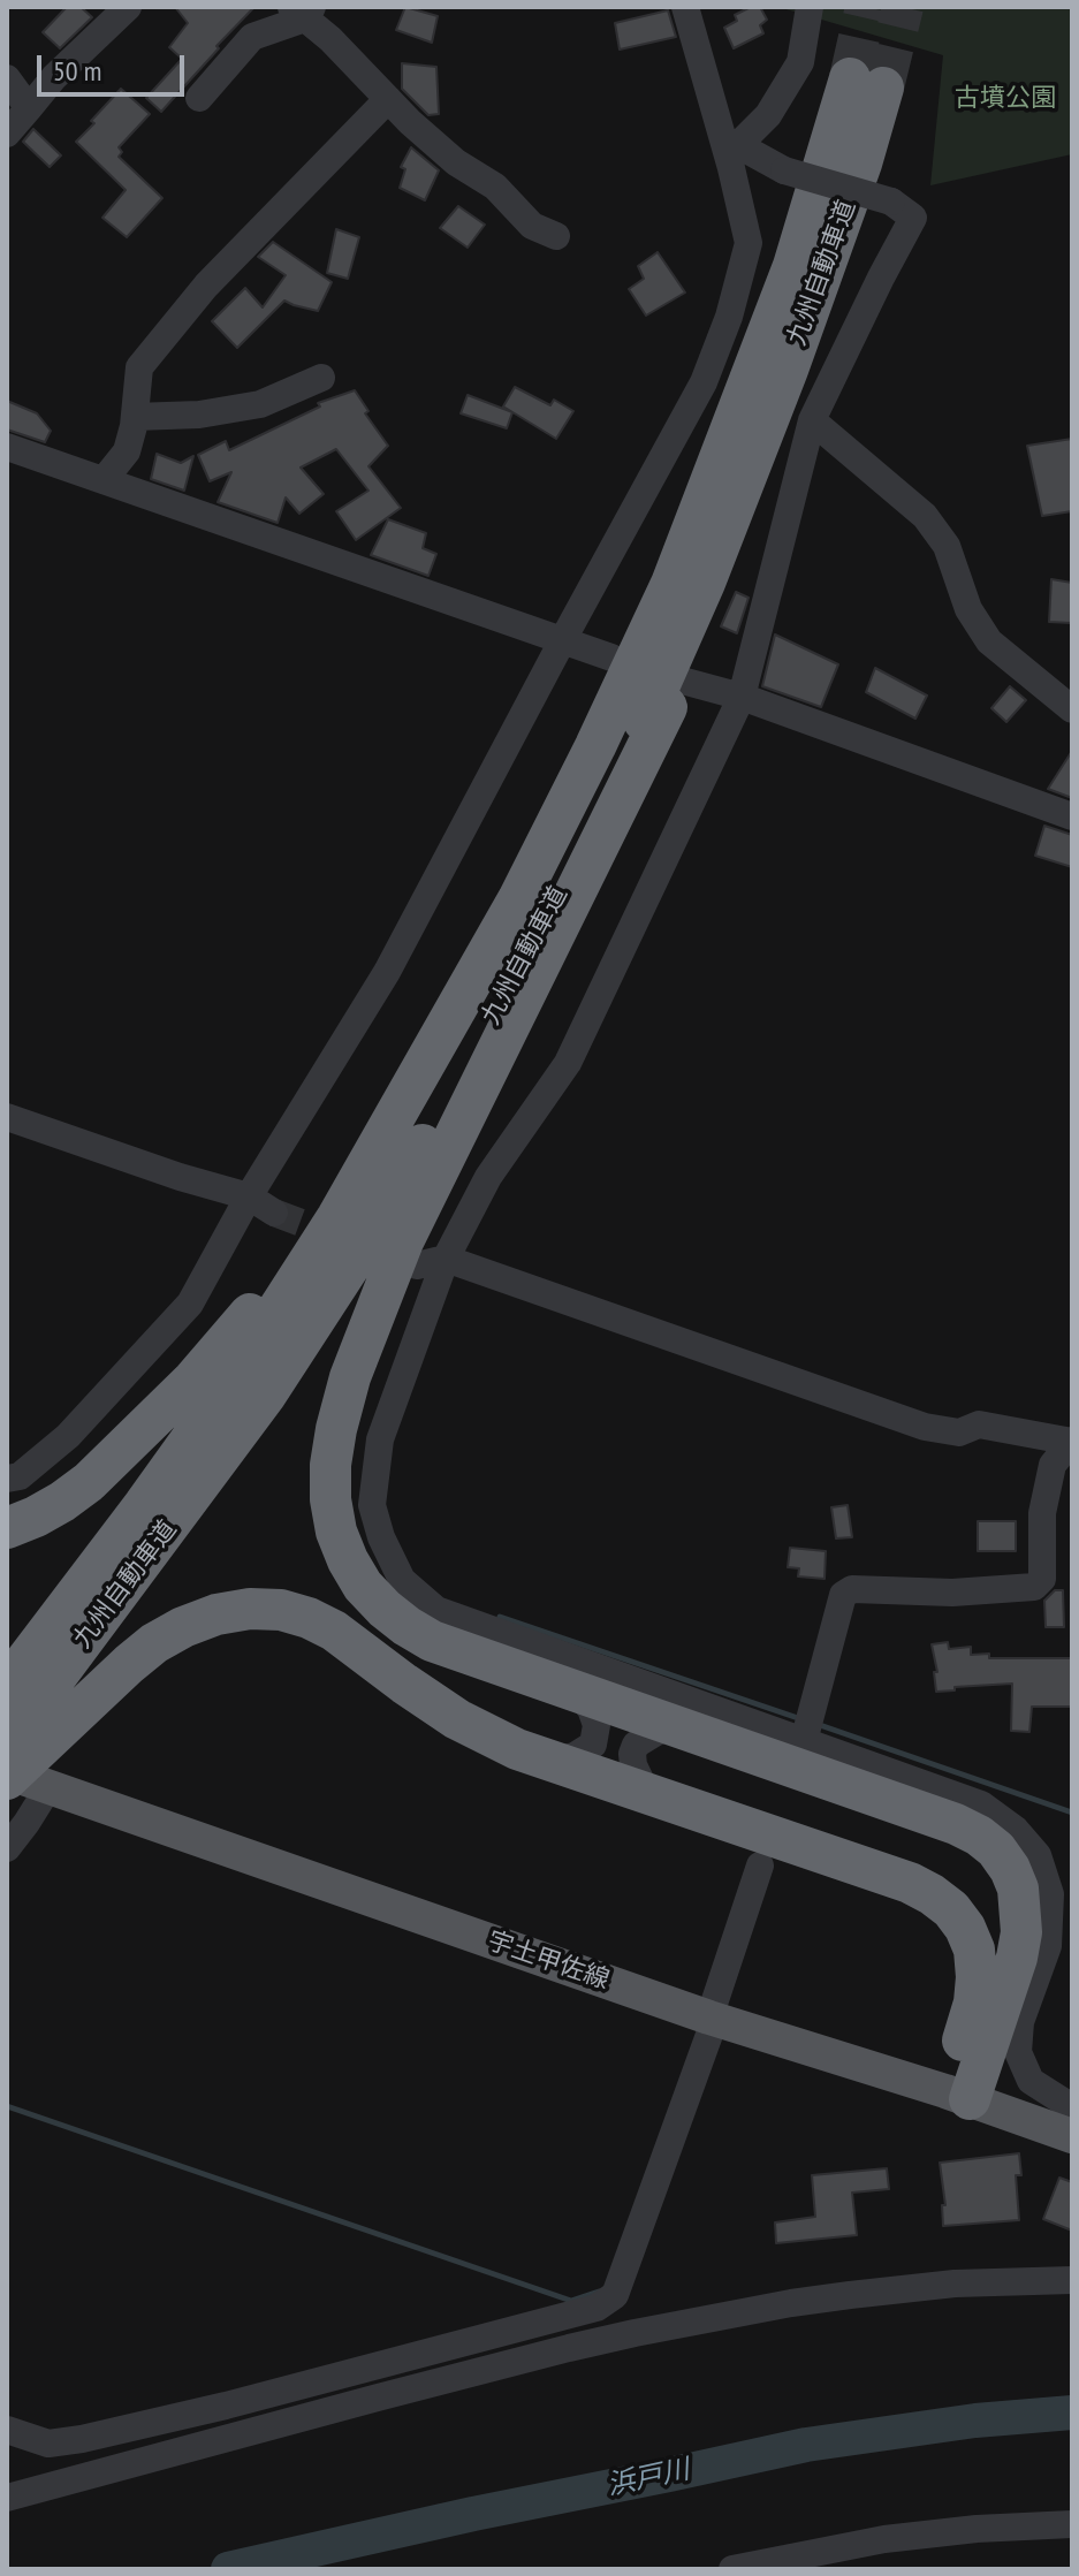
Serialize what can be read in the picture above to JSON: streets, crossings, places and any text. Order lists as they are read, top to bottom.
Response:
{
  "streets": {
    "highway": ["九州自動車道"],
    "main road": ["宇土甲佐線"]
  },
  "water": ["浜戸川"],
  "parks": ["古墳公園"],
  "scale_bar": "50 m"
}
